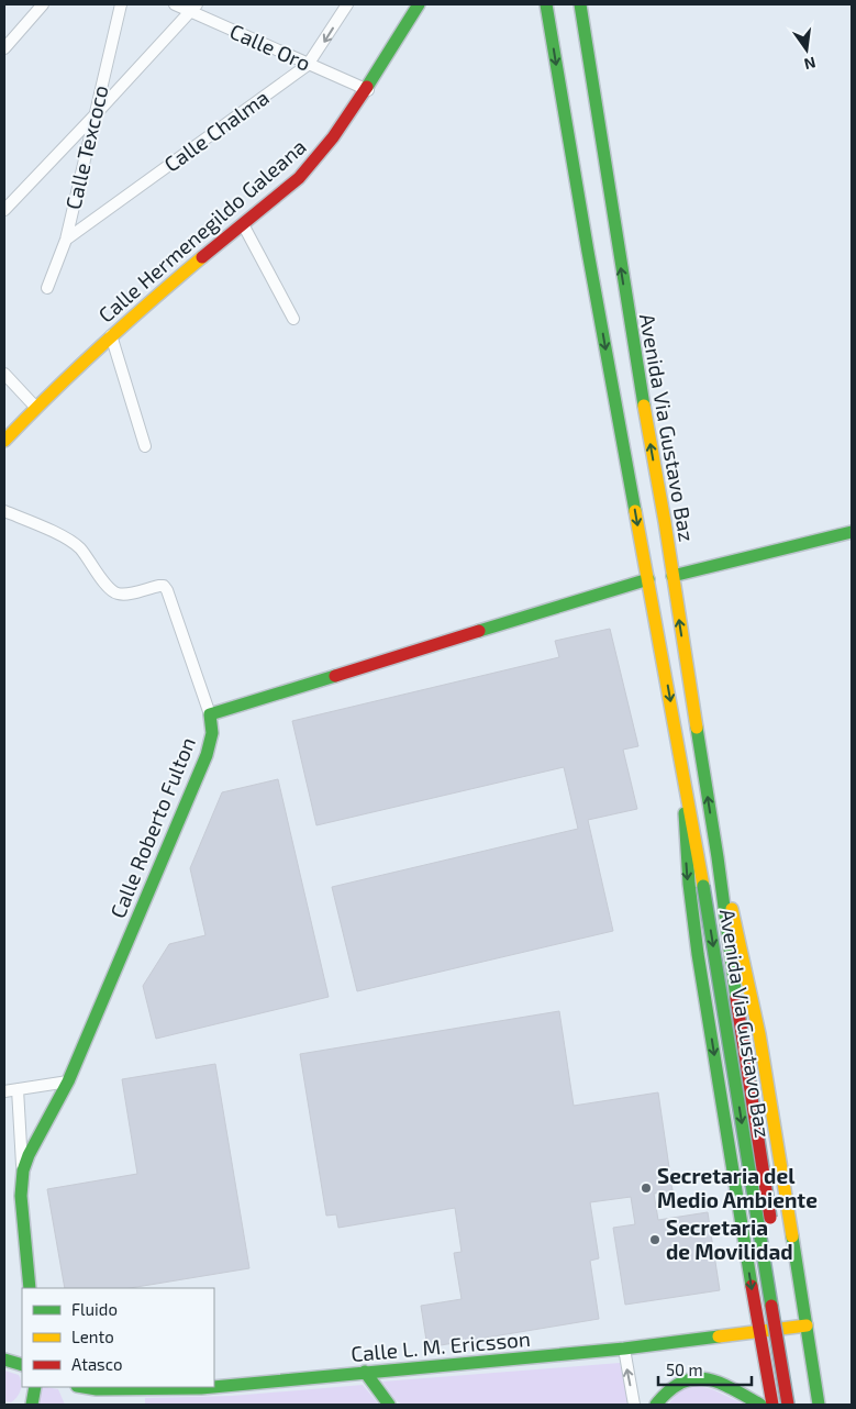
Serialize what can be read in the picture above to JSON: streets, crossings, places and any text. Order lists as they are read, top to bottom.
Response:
{
  "streets": {
    "main road": [
      "Calle Hermenegildo Galeana",
      "Avenida Via Gustavo Baz",
      "Calle Roberto Fulton",
      "Calle L. M. Ericsson"
    ],
    "street": ["Calle Oro", "Calle Chalma", "Calle Texcoco"]
  },
  "crossings": [
    ["Calle Oro", "Calle Chalma"],
    ["Calle Oro", "Calle Hermenegildo Galeana"],
    ["Calle Chalma", "Calle Texcoco"],
    ["Avenida Via Gustavo Baz", "Calle Roberto Fulton"],
    ["Avenida Via Gustavo Baz", "Calle L. M. Ericsson"]
  ],
  "places": ["Secretaria del Medio Ambiente", "Secretaria de Movilidad"],
  "legend": ["Fluido", "Lento", "Atasco"],
  "scale_bar": "50 m",
  "north": "bottom"
}
